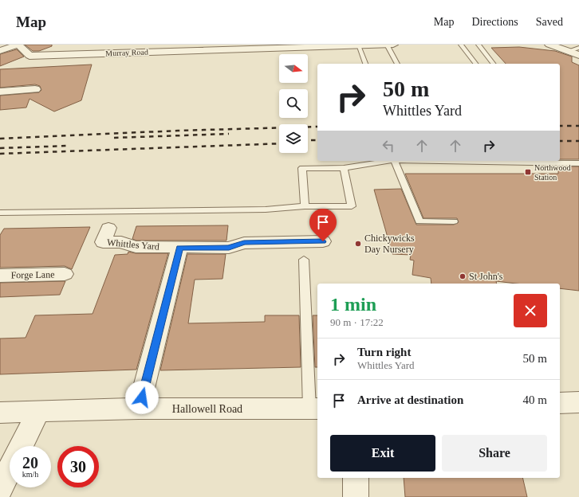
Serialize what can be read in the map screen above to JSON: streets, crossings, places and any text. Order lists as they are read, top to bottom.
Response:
{
  "streets": {
    "street": [
      "Murray Road",
      "Whittles Yard",
      "Forge Lane",
      "Hallowell Road"
    ]
  },
  "places": {
    "transit": ["Northwood Station"],
    "other": ["Chickywicks Day Nursery", "St John's"]
  },
  "north": "right",
  "page": {
    "header": "Map",
    "nav": ["Map", "Directions", "Saved"],
    "turn": ["50 m", "Whittles Yard"],
    "heading": ["1 min", "90 m · 17:22"],
    "list": [
      {
        "name": "Turn right",
        "note": "Whittles Yard",
        "value": "50 m"
      },
      {
        "name": "Arrive at destination",
        "value": "40 m"
      }
    ],
    "buttons": ["Exit", "Share"],
    "speed": "20 km/h",
    "limit": "30"
  }
}
